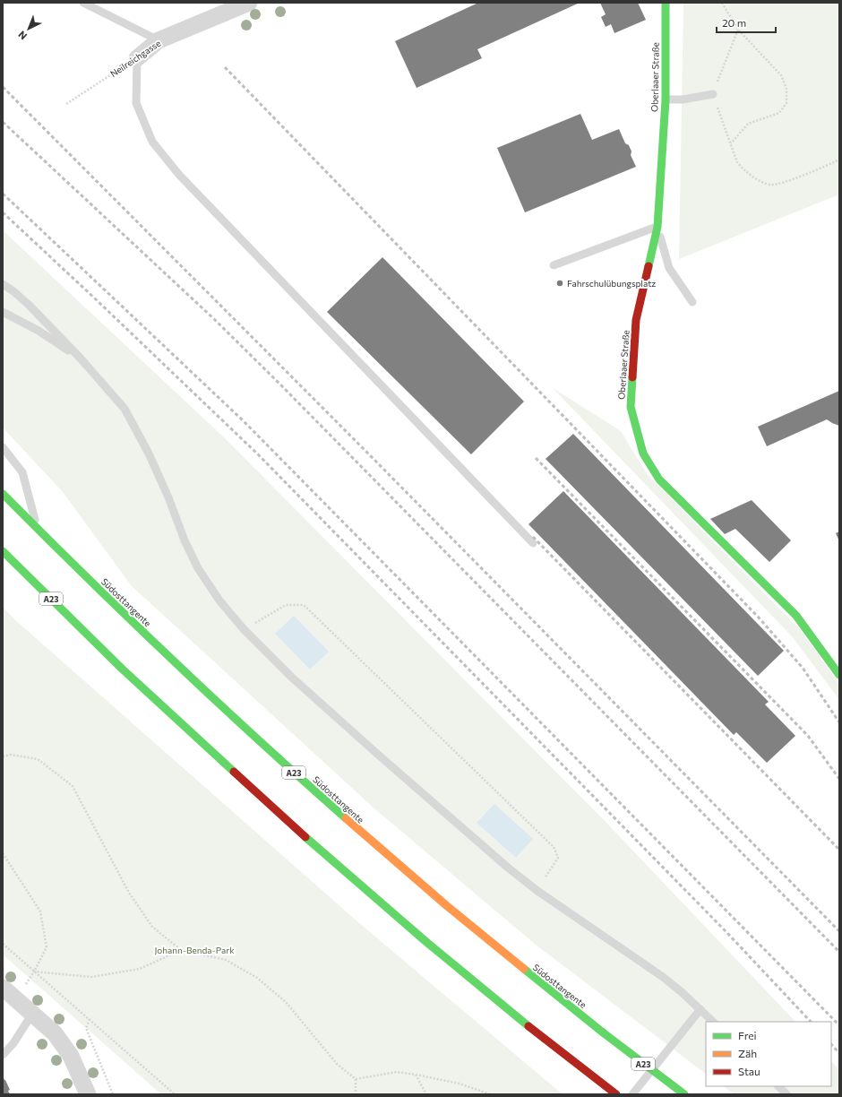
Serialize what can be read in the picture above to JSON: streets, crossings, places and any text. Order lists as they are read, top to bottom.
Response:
{
  "streets": {
    "main road": ["Oberlaaer Straße", "A23", "Südosttangente"],
    "street": ["Neilreichgasse"]
  },
  "parks": ["Johann-Benda-Park"],
  "places": ["Fahrschulübungsplatz"],
  "legend": ["Frei", "Zäh", "Stau"],
  "scale_bar": "20 m",
  "north": "bottom left"
}
